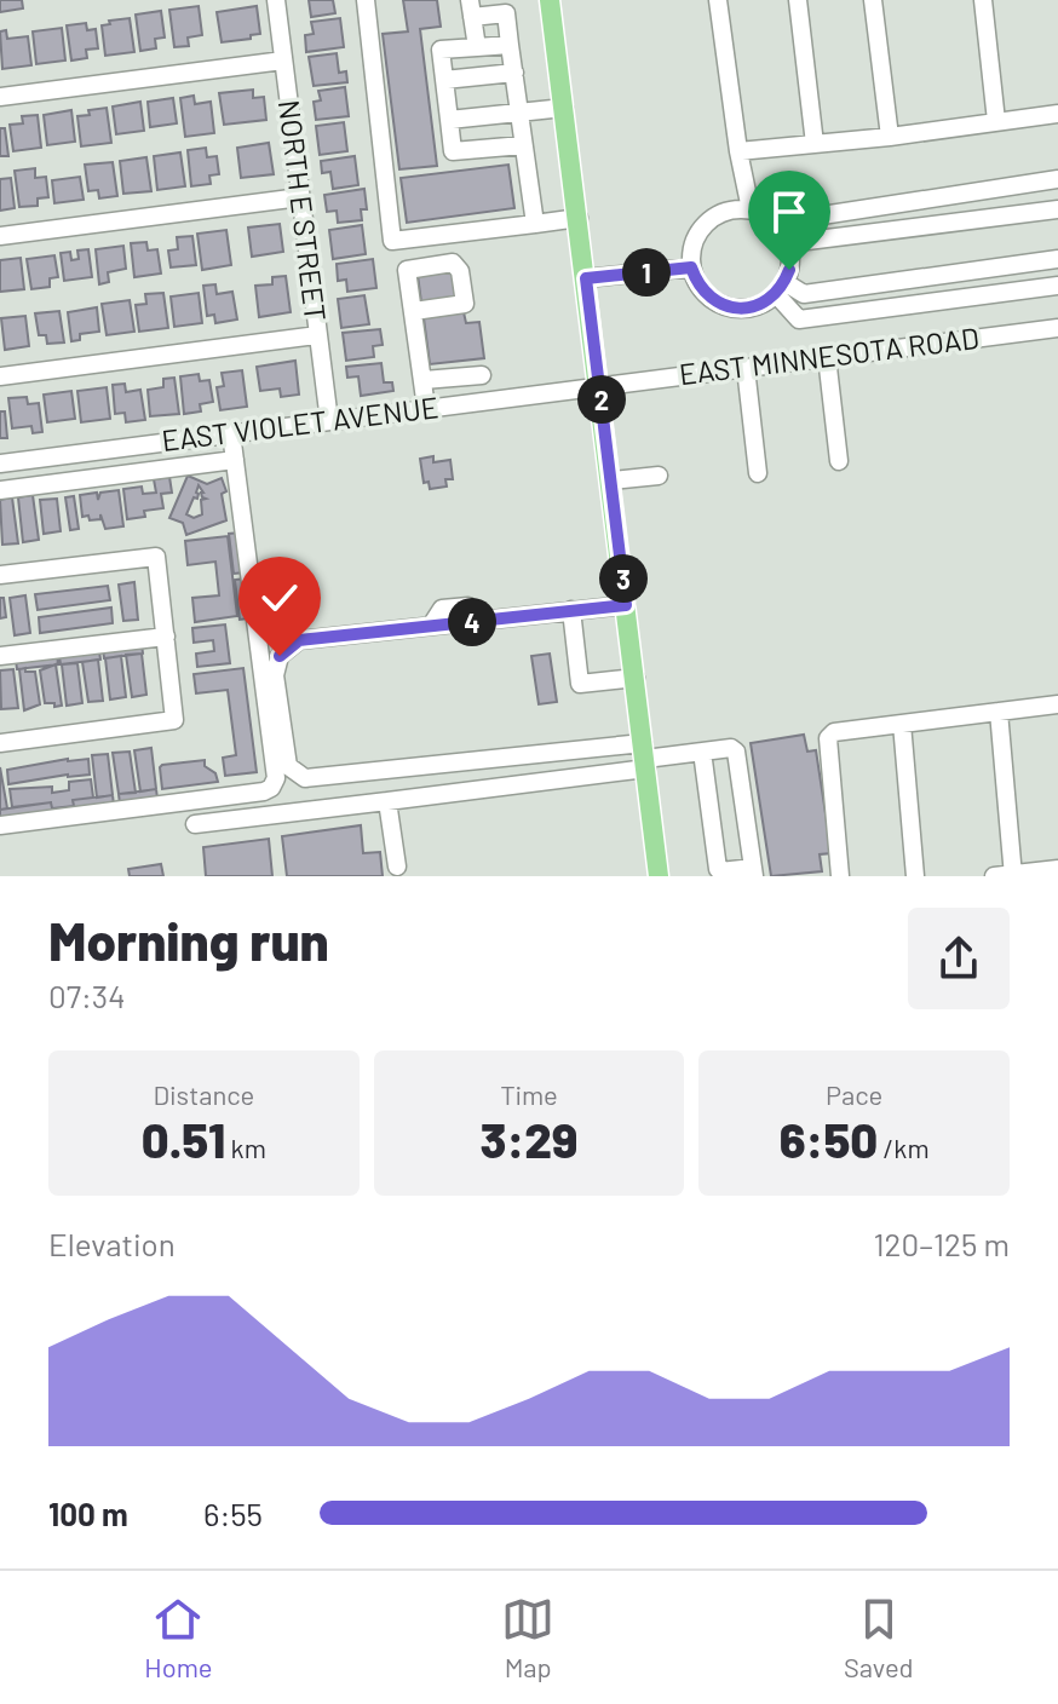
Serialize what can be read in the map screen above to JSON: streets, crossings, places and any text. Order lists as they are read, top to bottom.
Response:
{
  "streets": {
    "street": ["NORTH E STREET", "EAST MINNESOTA ROAD", "EAST VIOLET AVENUE"]
  },
  "crossings": [
    ["NORTH E STREET", "EAST VIOLET AVENUE"],
    ["EAST MINNESOTA ROAD", "EAST VIOLET AVENUE"]
  ],
  "page": {
    "pins": [
      "1",
      "2",
      "3",
      "4"
    ],
    "heading": ["Morning run", "07:34"],
    "stats": [
      ["Distance", "0.51 km"],
      ["Time", "3:29"],
      ["Pace", "6:50 /km"]
    ],
    "chart": ["Elevation", "120–125 m"],
    "list": [
      {
        "name": "100 m",
        "note": "6:55"
      }
    ],
    "tabs": ["Home", "Map", "Saved"]
  }
}
